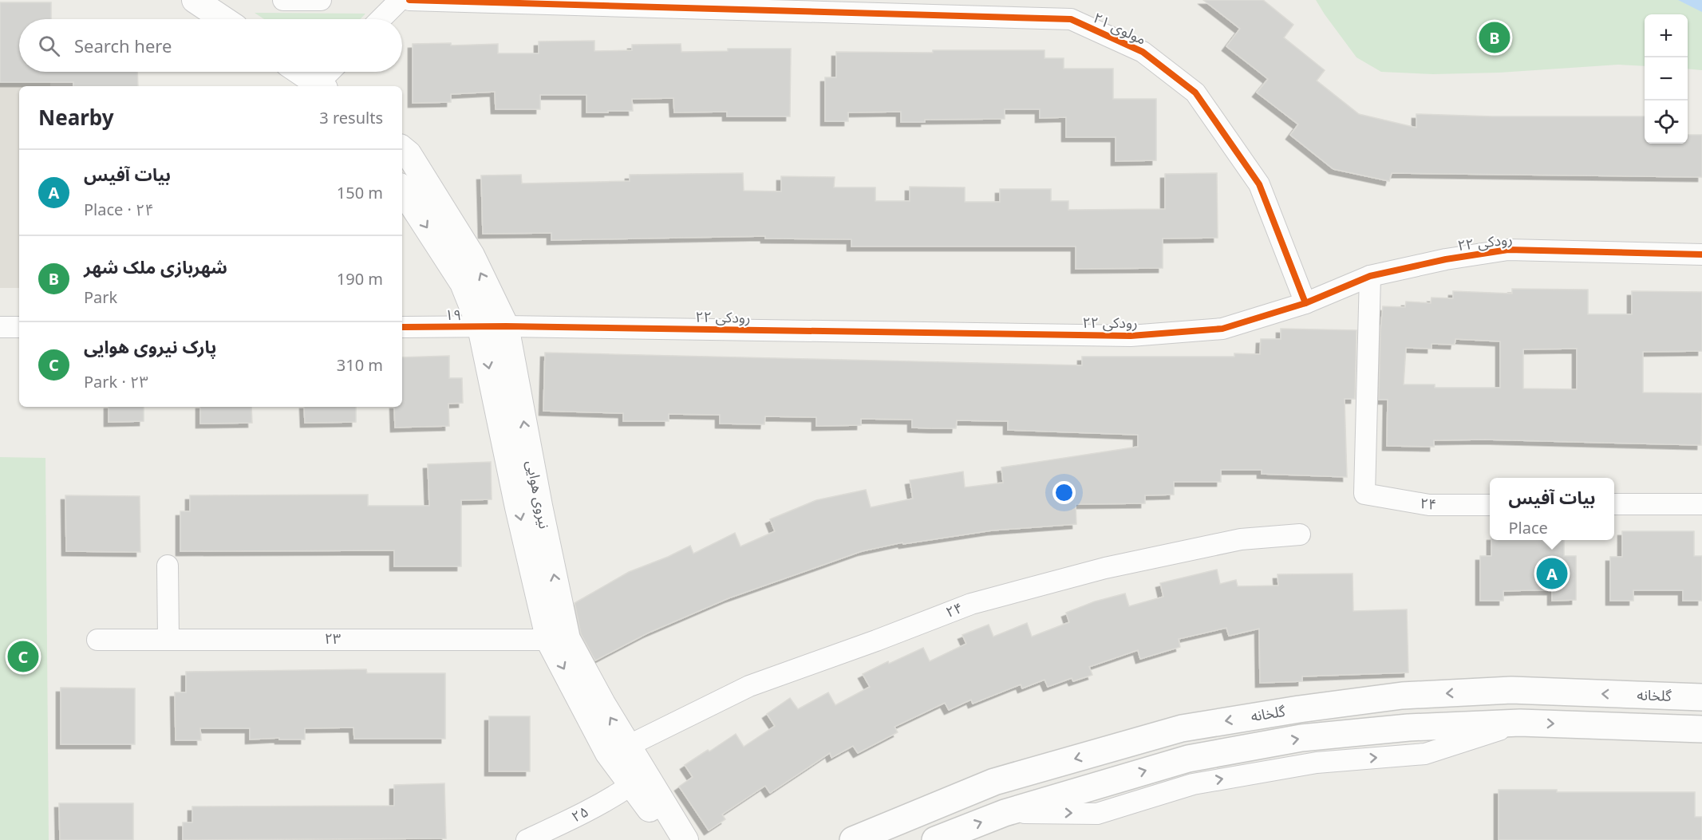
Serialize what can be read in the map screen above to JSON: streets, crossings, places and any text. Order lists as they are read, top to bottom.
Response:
{
  "streets": {
    "main road": ["گلخانه"],
    "street": [
      "مولوی ۲۱",
      "رودکی ۲۲",
      "۱۹",
      "نیروی هوایی",
      "۲۴",
      "۲۳",
      "۲۵"
    ]
  },
  "crossings": [
    ["مولوی ۲۱", "رودکی ۲۲"],
    ["رودکی ۲۲", "۱۹"],
    ["رودکی ۲۲", "نیروی هوایی"],
    ["رودکی ۲۲", "۲۴"],
    ["۱۹", "نیروی هوایی"],
    ["نیروی هوایی", "۲۴"],
    ["نیروی هوایی", "۲۳"],
    ["نیروی هوایی", "۲۵"]
  ],
  "page": {
    "map_buttons": ["+", "−"],
    "search": "Search here",
    "pins": ["B", "A", "C"],
    "heading": ["Nearby", "3 results"],
    "list": [
      {
        "mark": "A",
        "name": "بیات آفیس",
        "note": "Place · ۲۴",
        "value": "150 m"
      },
      {
        "mark": "B",
        "name": "شهربازی ملک شهر",
        "note": "Park",
        "value": "190 m"
      },
      {
        "mark": "C",
        "name": "پارک نیروی هوایی",
        "note": "Park · ۲۳",
        "value": "310 m"
      }
    ],
    "popup": ["بیات آفیس", "Place"]
  }
}
